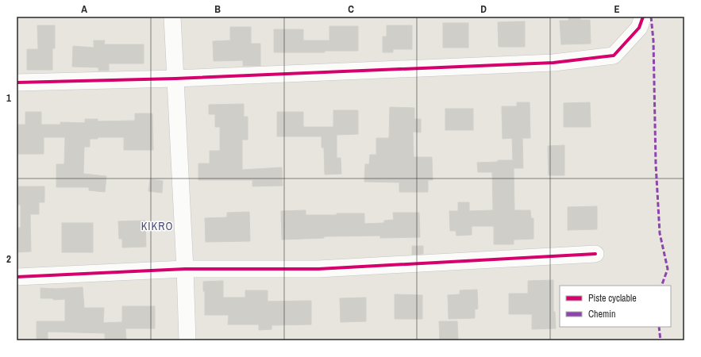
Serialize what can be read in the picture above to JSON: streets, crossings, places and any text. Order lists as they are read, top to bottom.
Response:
{
  "districts": ["KIKRO"],
  "legend": ["Piste cyclable", "Chemin"],
  "grid": {
    "columns": [
      "A",
      "B",
      "C",
      "D",
      "E"
    ],
    "rows": ["1", "2"]
  }
}
